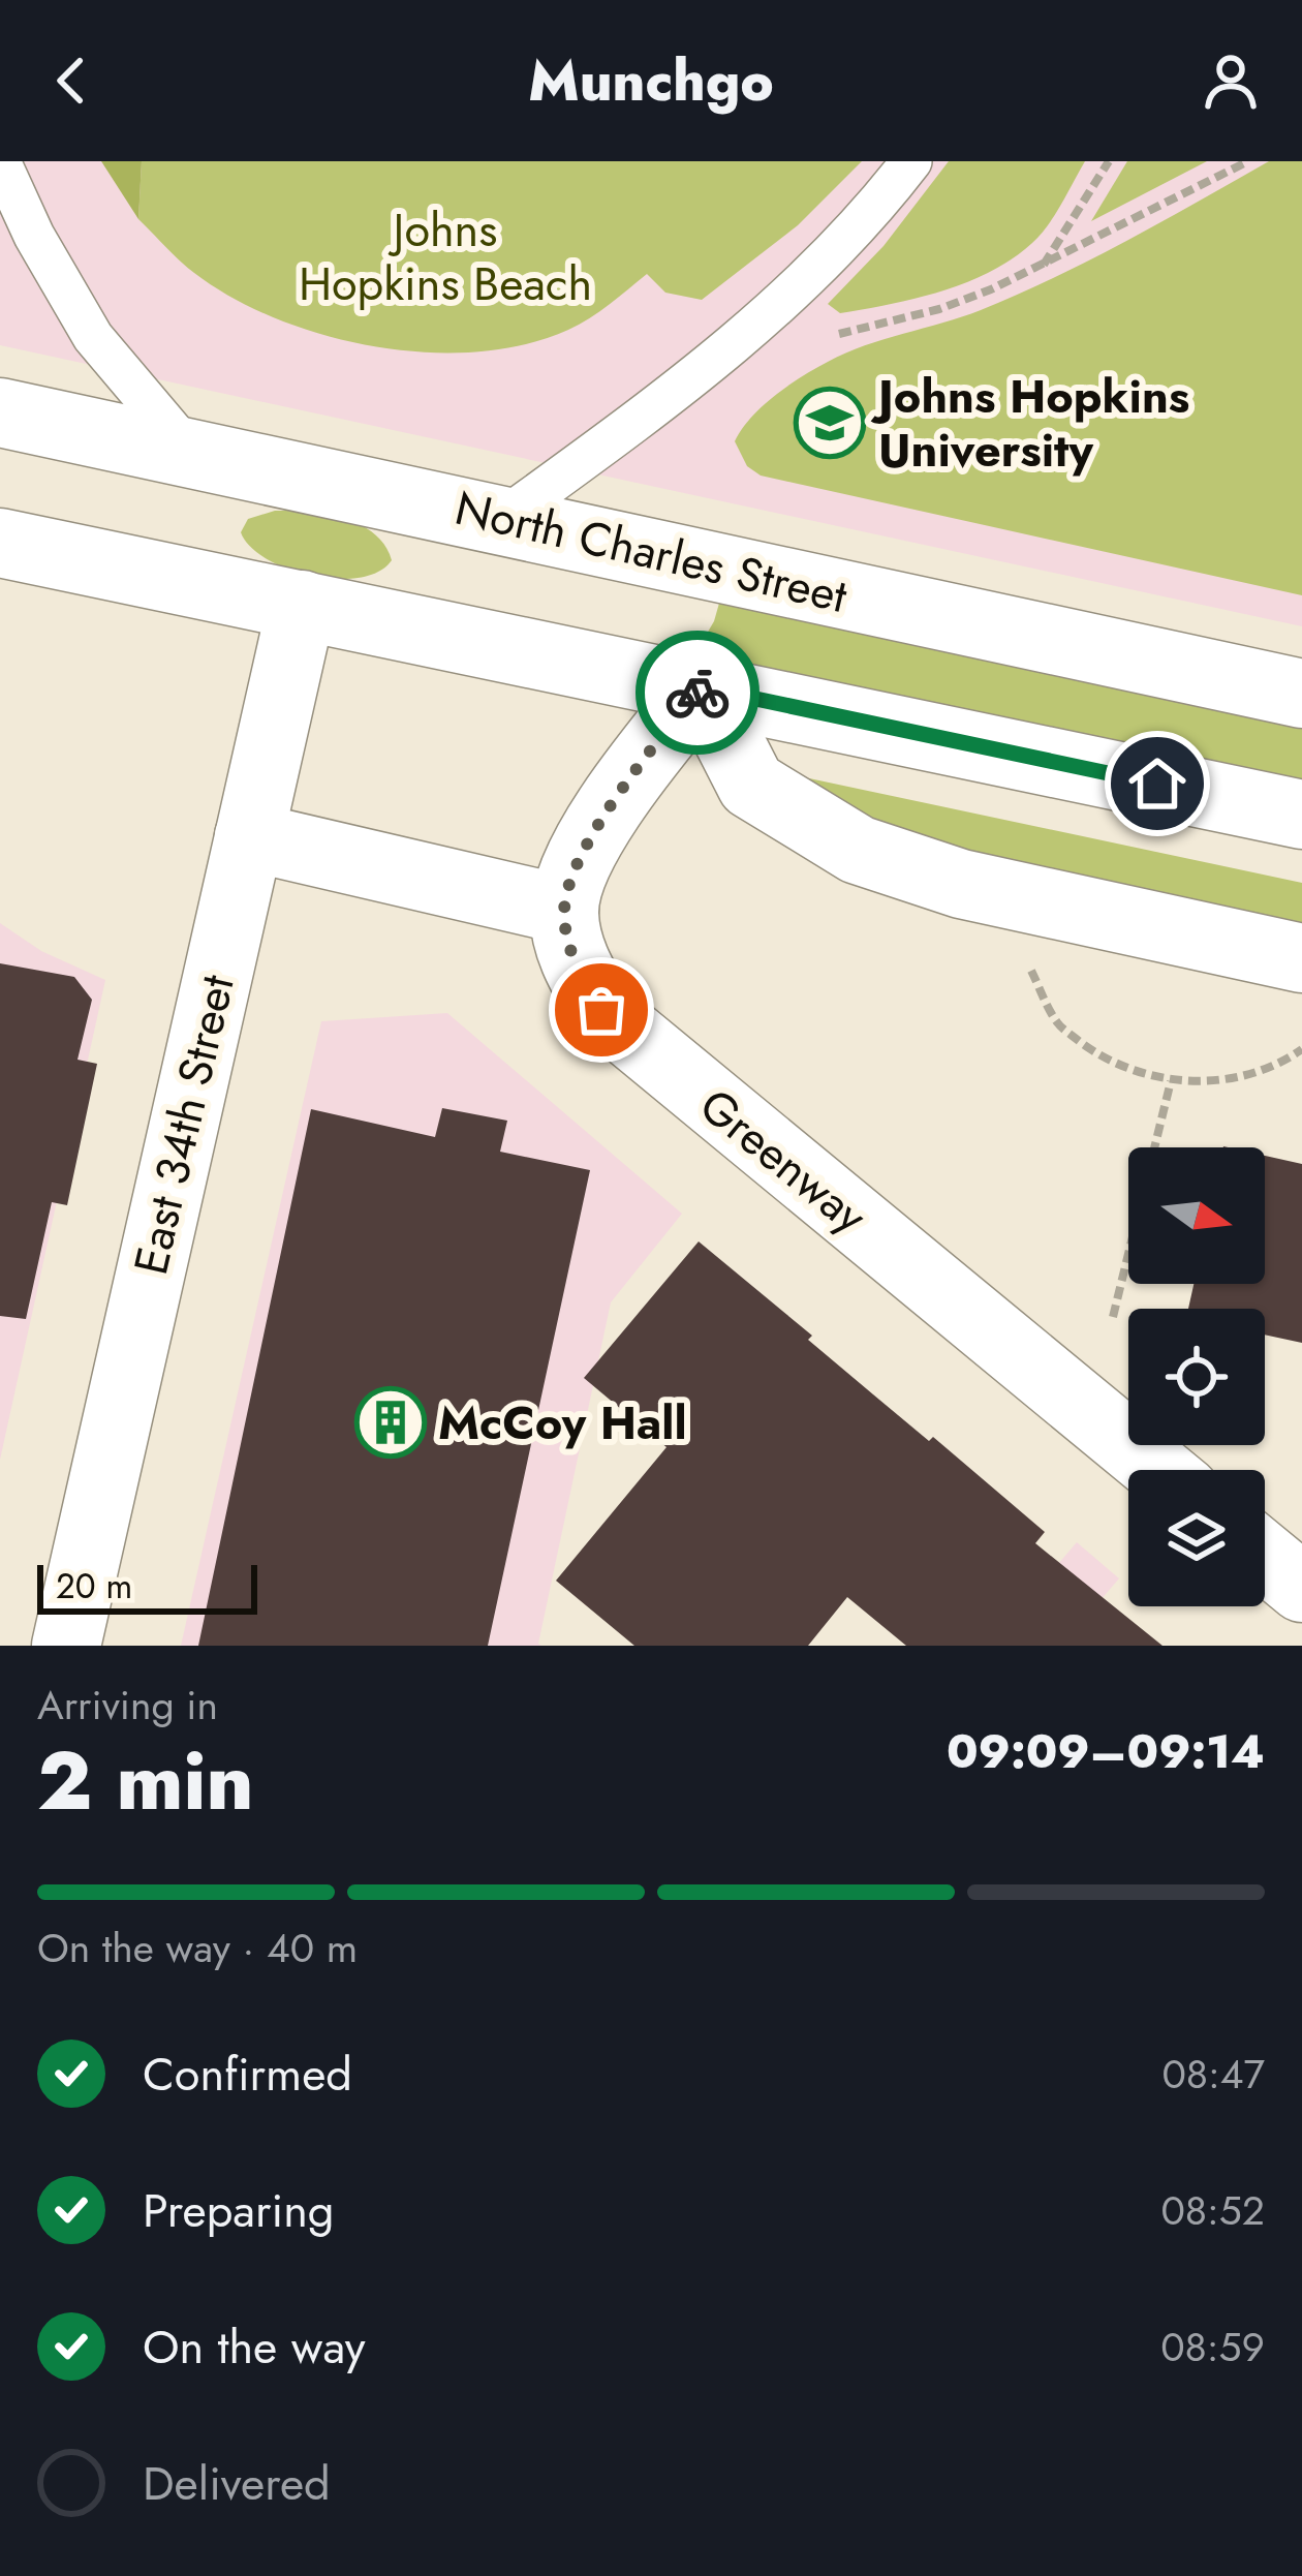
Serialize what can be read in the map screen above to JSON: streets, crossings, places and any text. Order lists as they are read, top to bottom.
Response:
{
  "streets": {
    "street": ["North Charles Street", "East 34th Street", "Greenway"]
  },
  "parks": ["Johns Hopkins Beach"],
  "places": {
    "school or university": ["Johns Hopkins University"],
    "building": ["McCoy Hall"]
  },
  "scale_bar": "20 m",
  "north": "right",
  "page": {
    "header": "Munchgo",
    "scale": "20 m",
    "heading": ["2 min", "Arriving in", "09:09–09:14"],
    "bar": "On the way · 40 m",
    "list": [
      ["Confirmed", "08:47"],
      ["Preparing", "08:52"],
      ["On the way", "08:59"],
      "Delivered"
    ]
  }
}
